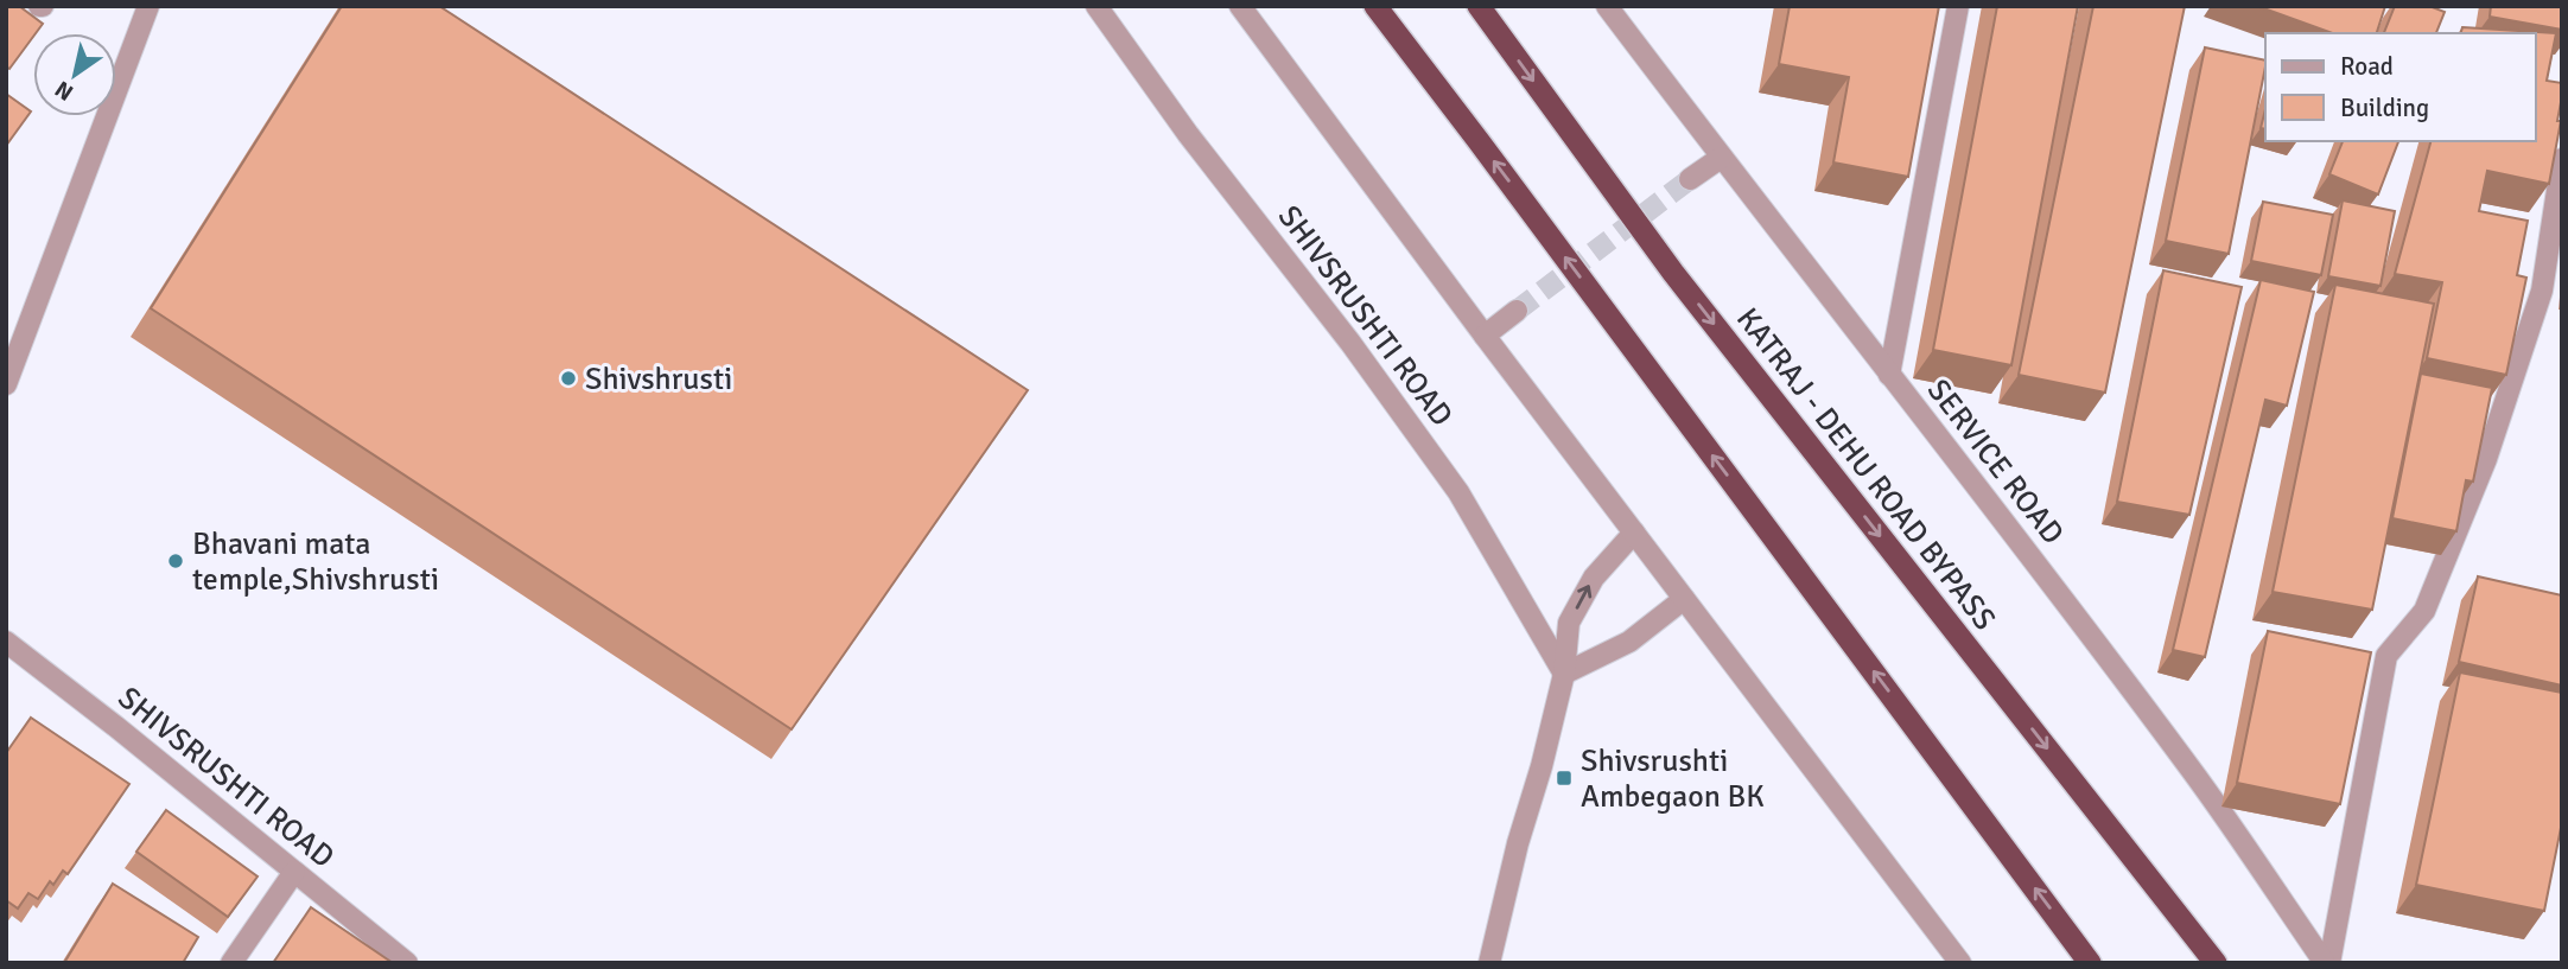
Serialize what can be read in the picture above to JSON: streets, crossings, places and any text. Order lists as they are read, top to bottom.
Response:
{
  "streets": {
    "highway": ["KATRAJ - DEHU ROAD BYPASS"],
    "street": ["SHIVSRUSHTI ROAD", "SERVICE ROAD"]
  },
  "places": {
    "other": ["Shivshrusti", "Bhavani mata temple,Shivshrusti"],
    "transit": ["Shivsrushti Ambegaon BK"]
  },
  "legend": ["Road", "Building"],
  "north": "bottom left"
}
